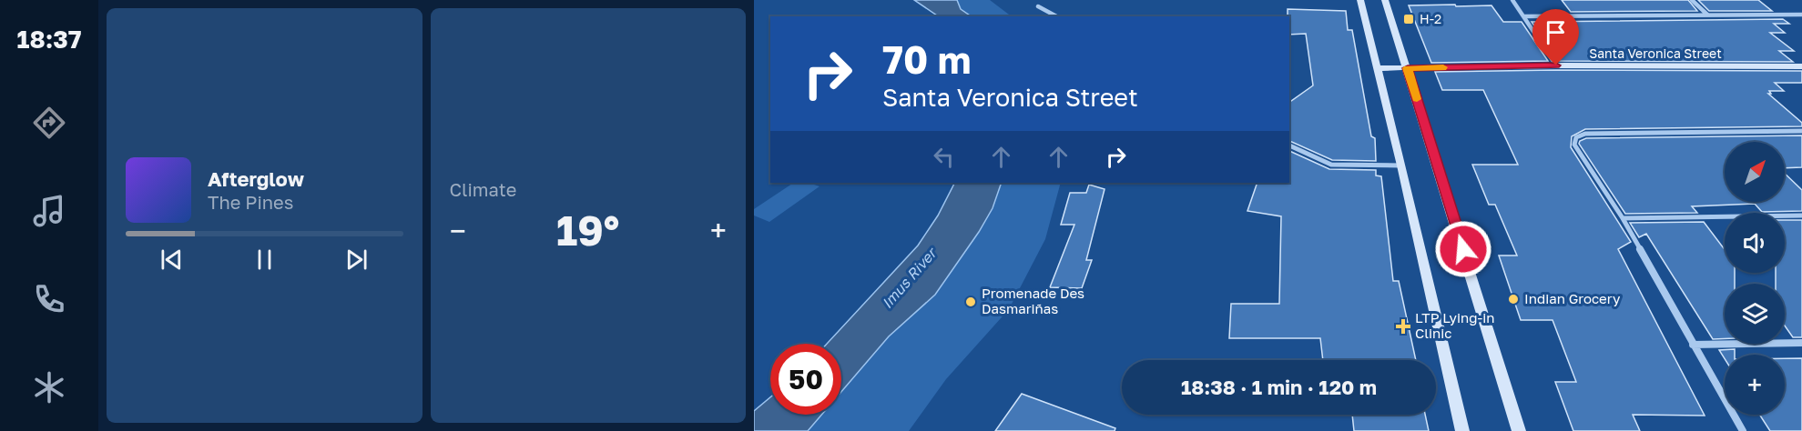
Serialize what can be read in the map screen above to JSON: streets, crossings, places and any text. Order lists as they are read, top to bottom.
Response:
{
  "streets": {
    "main road": ["Santa Veronica Street"]
  },
  "water": ["Imus River"],
  "places": {
    "transit": ["H-2"],
    "other": ["Indian Grocery", "Promenade Des Dasmariñas"],
    "health": ["LTP Lying-in Clinic"]
  },
  "north": "top right",
  "page": {
    "tabs": "18:37",
    "tile": "Climate",
    "turn": ["70 m", "Santa Veronica Street"],
    "map_buttons": "+",
    "song": ["Afterglow", "The Pines"],
    "heat": ["−", "19°", "+"],
    "limit": "50",
    "trip": "18:38 · 1 min · 120 m"
  }
}
